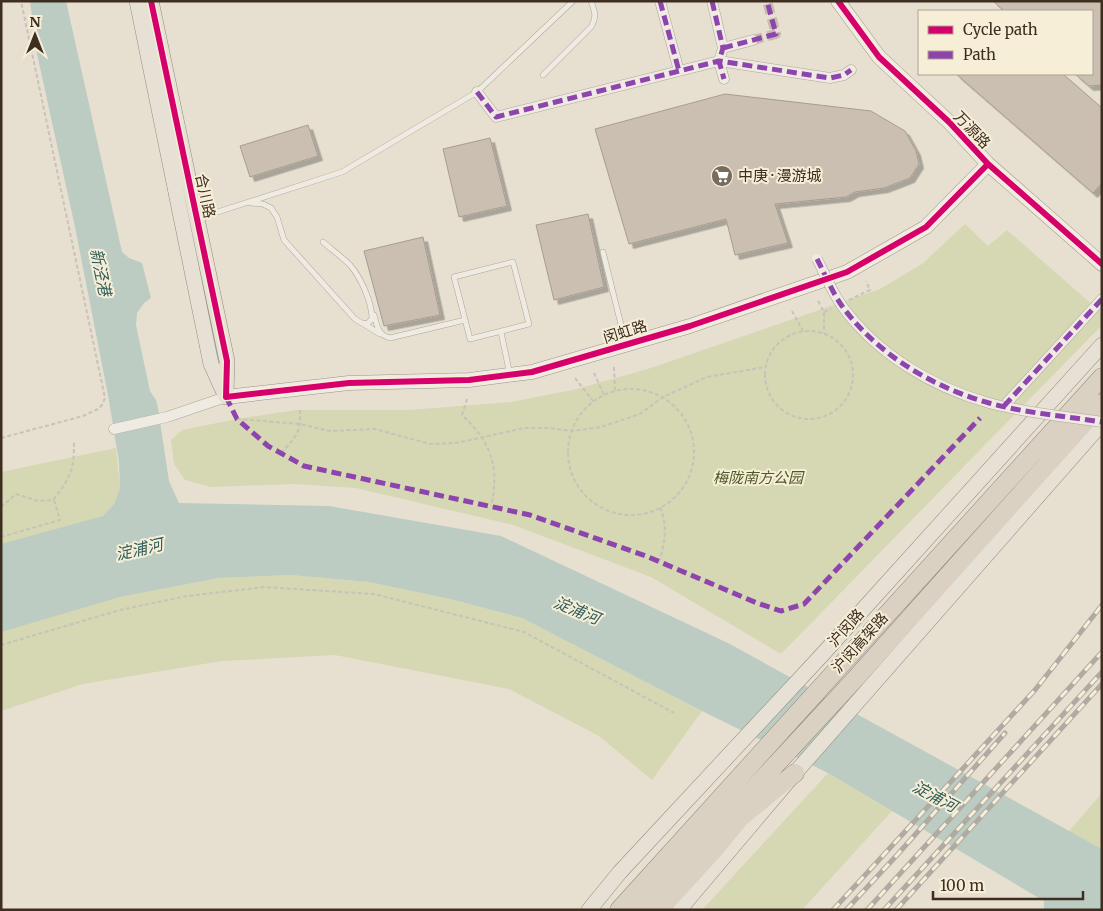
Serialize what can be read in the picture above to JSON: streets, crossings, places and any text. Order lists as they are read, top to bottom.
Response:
{
  "streets": {
    "highway": ["沪闵高架路"],
    "main road": [
      "万源路",
      "合川路",
      "闵虹路",
      "沪闵路"
    ]
  },
  "crossings": [
    ["万源路", "闵虹路"],
    ["合川路", "闵虹路"]
  ],
  "water": ["新泾港", "淀浦河"],
  "parks": ["梅陇南方公园"],
  "places": {
    "supermarket": ["中庚 · 漫游城"]
  },
  "legend": ["Cycle path", "Path"],
  "scale_bar": "100 m",
  "north": "top"
}
